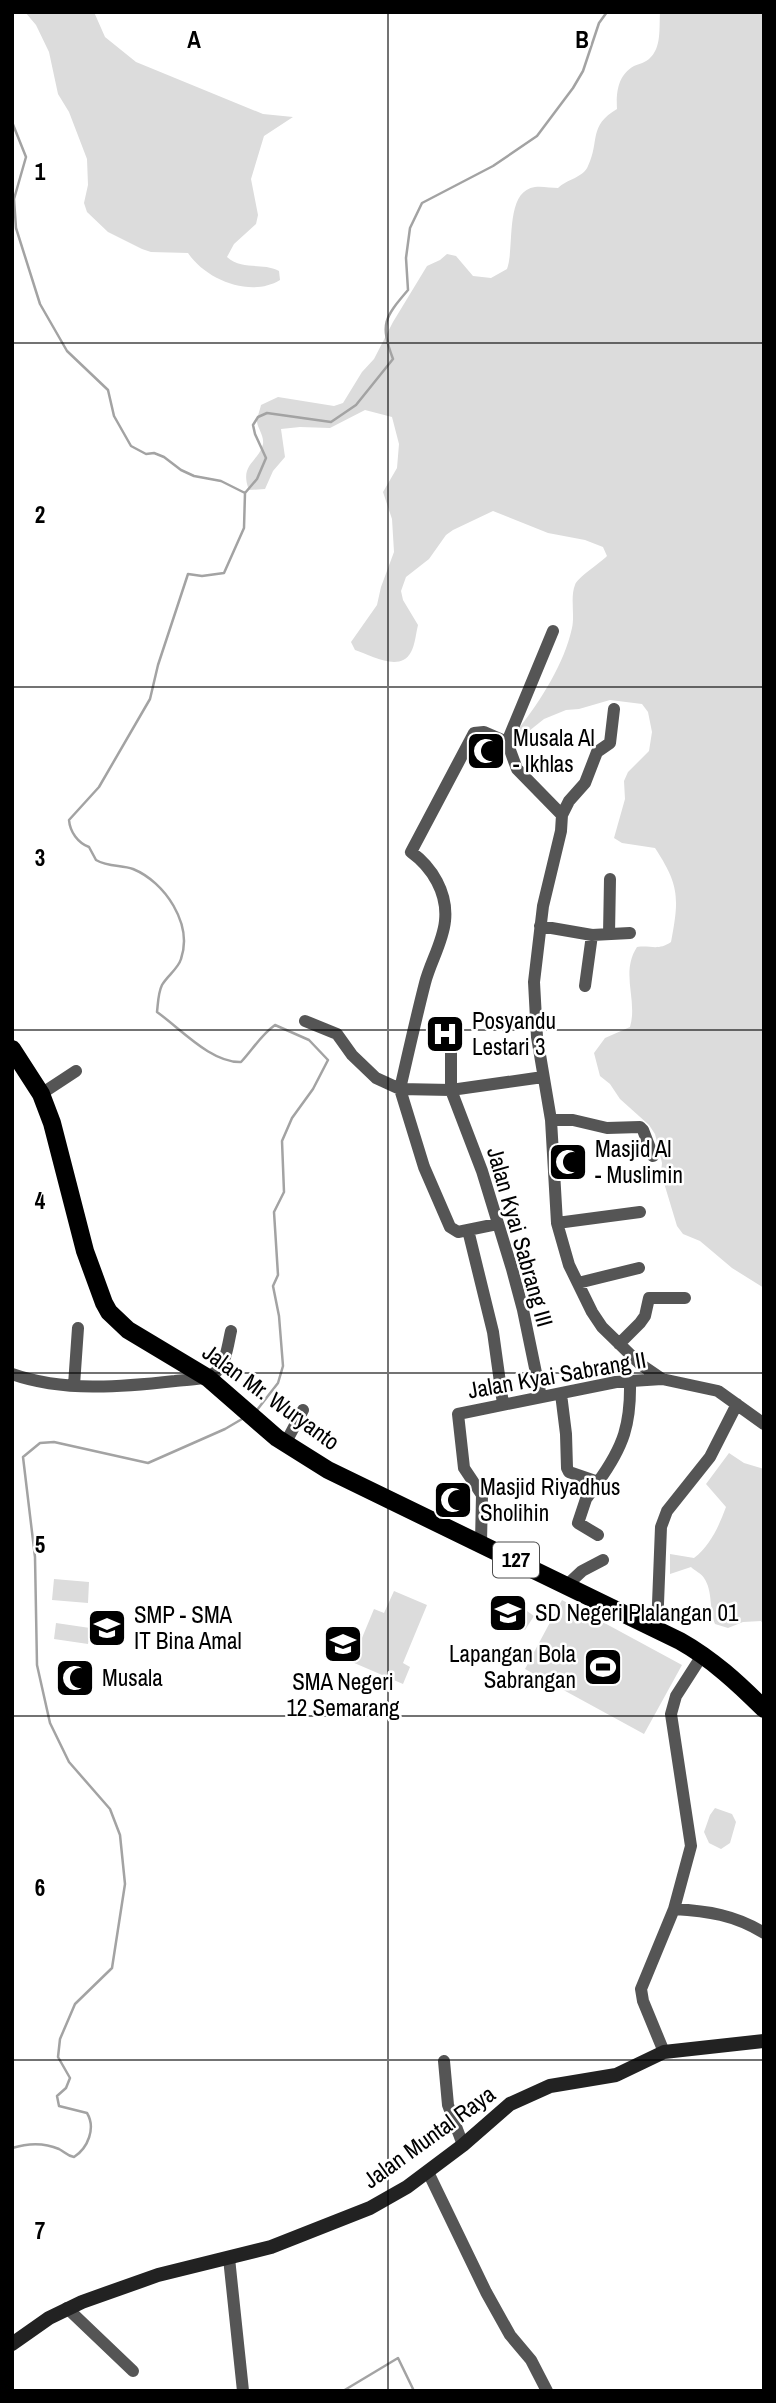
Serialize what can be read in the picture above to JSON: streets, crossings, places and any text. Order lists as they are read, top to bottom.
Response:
{
  "streets": {
    "main road": ["Jalan Mr. Wuryanto", "127", "Jalan Muntal Raya"],
    "street": ["Jalan Kyai Sabrang III", "Jalan Kyai Sabrang II"]
  },
  "crossings": [
    ["Jalan Kyai Sabrang III", "Jalan Kyai Sabrang II"],
    ["Jalan Kyai Sabrang II", "Jalan Mr. Wuryanto"]
  ],
  "places": {
    "mosque": [
      "Musala Al - Ikhlas",
      "Masjid Al - Muslimin",
      "Masjid Riyadhus Sholihin",
      "Musala"
    ],
    "hospital": ["Posyandu Lestari 3"],
    "school or university": ["SD Negeri Plalangan 01", "SMP - SMA IT Bina Amal", "SMA Negeri 12 Semarang"],
    "sports": ["Lapangan Bola Sabrangan"]
  },
  "grid": {
    "columns": ["A", "B"],
    "rows": [
      "1",
      "2",
      "3",
      "4",
      "5",
      "6",
      "7"
    ]
  }
}
